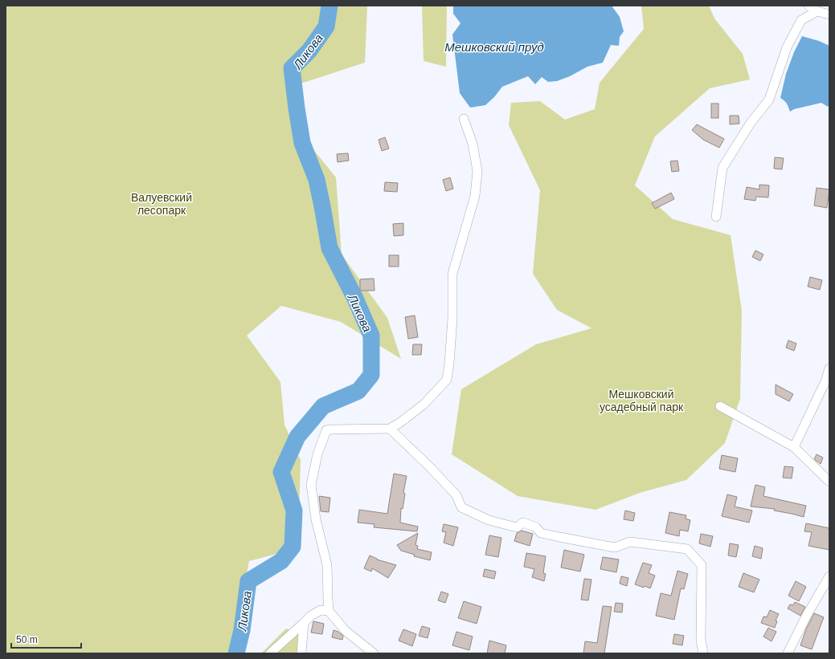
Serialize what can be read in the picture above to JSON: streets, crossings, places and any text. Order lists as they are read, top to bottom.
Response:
{
  "water": ["Мешковский пруд", "Ликова"],
  "parks": ["Валуевский лесопарк", "Мешковский усадебный парк"],
  "scale_bar": "50 m"
}
